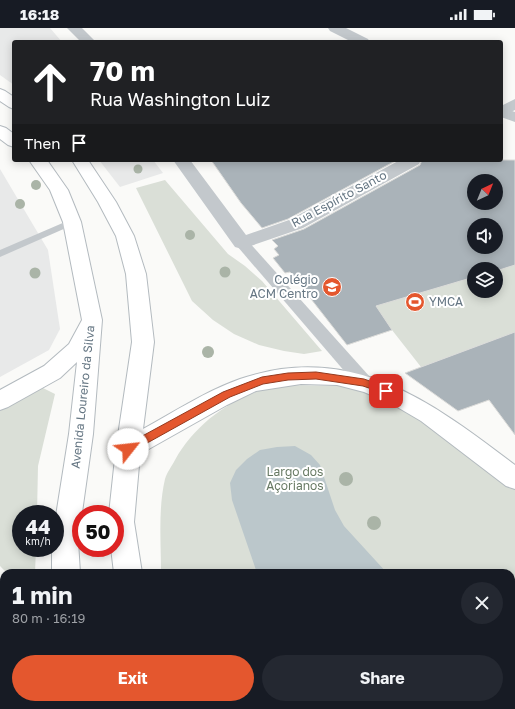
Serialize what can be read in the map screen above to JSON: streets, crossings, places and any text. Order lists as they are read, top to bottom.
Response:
{
  "streets": {
    "main road": ["Avenida Loureiro da Silva"],
    "street": ["Rua Espírito Santo"]
  },
  "parks": ["Largo dos Açorianos"],
  "places": {
    "school or university": ["Colégio ACM Centro"],
    "sports": ["YMCA"]
  },
  "north": "top right",
  "page": {
    "status": "16:18",
    "turn": ["70 m", "Rua Washington Luiz"],
    "then": "Then",
    "speed": "44 km/h",
    "limit": "50",
    "heading": ["1 min", "80 m · 16:19"],
    "buttons": ["Exit", "Share"]
  }
}
